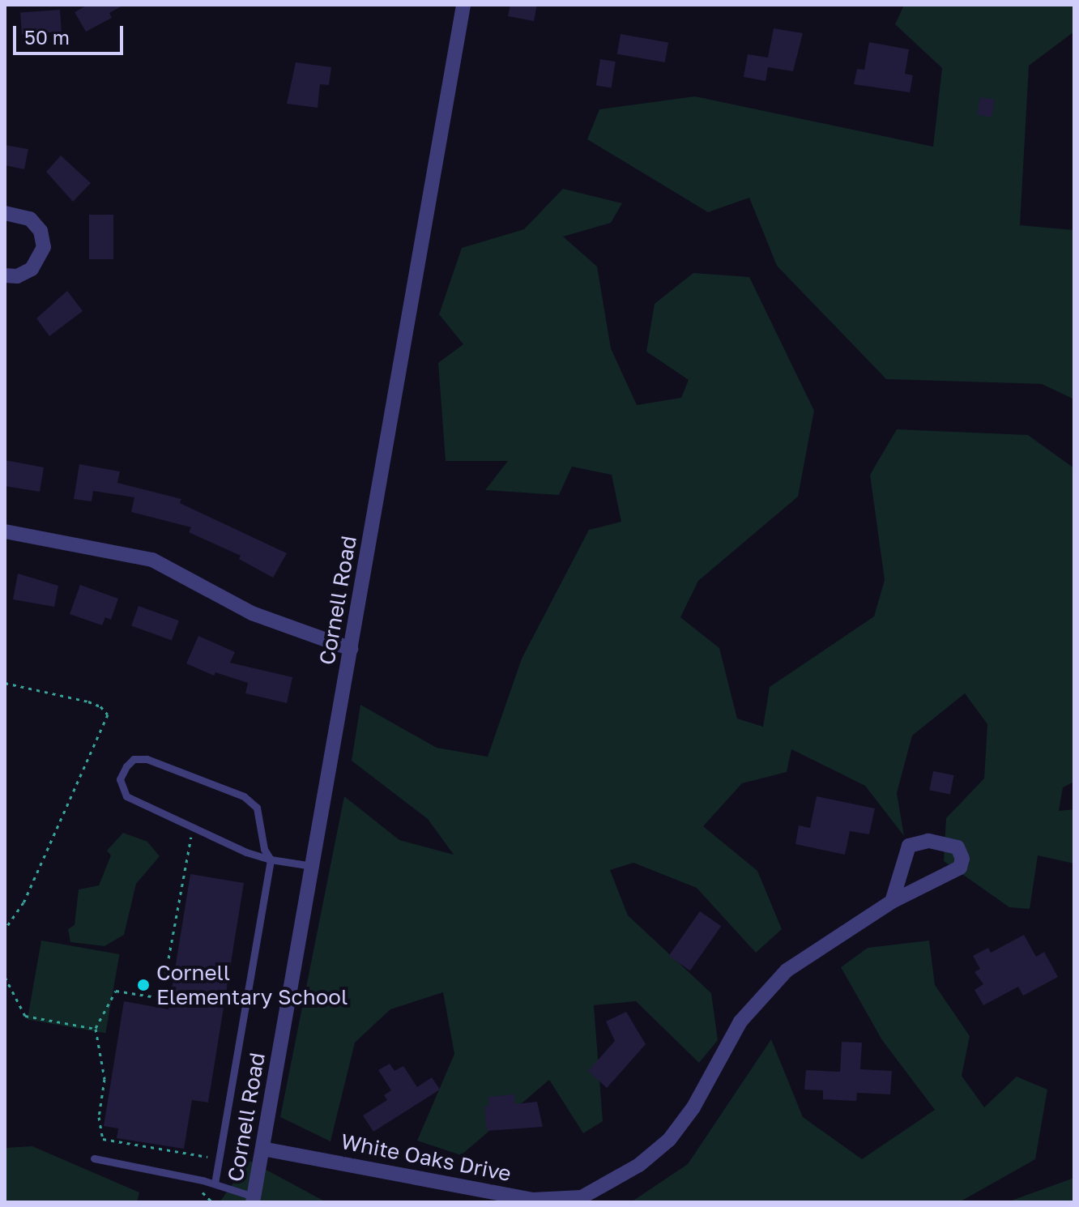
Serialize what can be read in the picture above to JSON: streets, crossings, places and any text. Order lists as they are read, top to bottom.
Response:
{
  "streets": {
    "street": ["Cornell Road", "White Oaks Drive"]
  },
  "crossings": [
    ["Cornell Road", "White Oaks Drive"]
  ],
  "places": ["Cornell Elementary School"],
  "scale_bar": "50 m"
}
